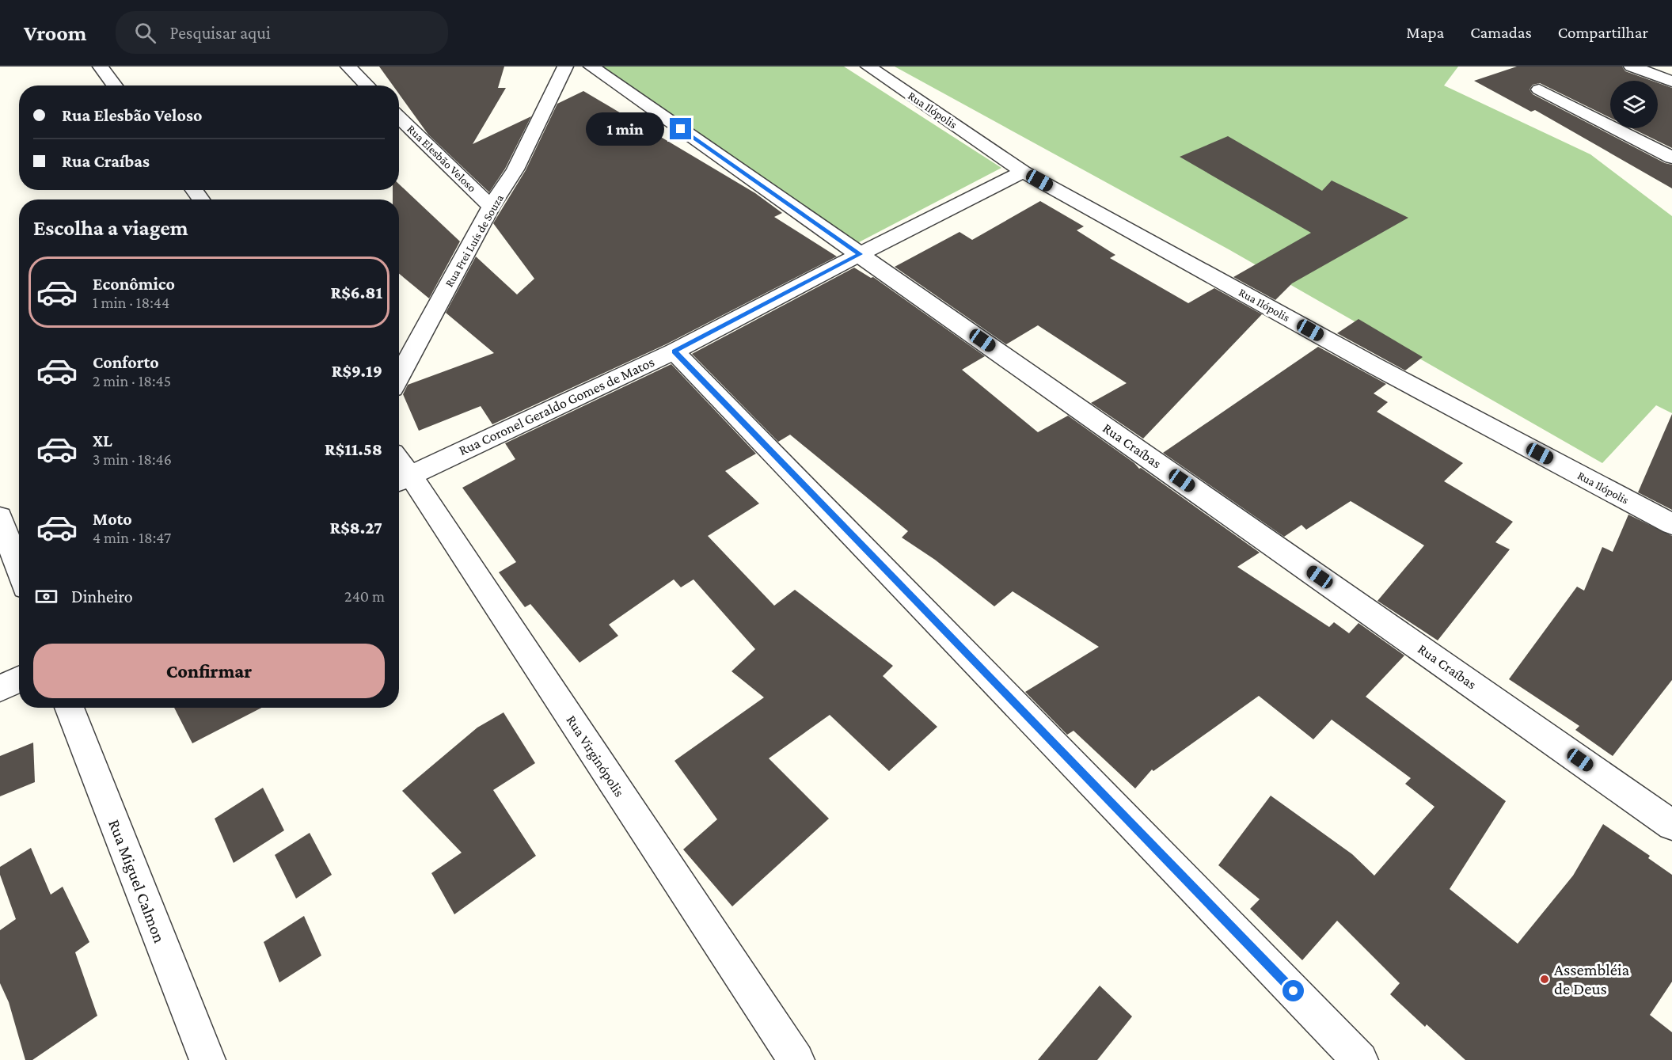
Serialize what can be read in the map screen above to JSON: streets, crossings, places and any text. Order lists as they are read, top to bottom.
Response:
{
  "streets": {
    "street": [
      "Rua Ilópolis",
      "Rua Elesbão Veloso",
      "Rua Frei Luís de Souza",
      "Rua Coronel Geraldo Gomes de Matos",
      "Rua Craíbas",
      "Rua Virginópolis",
      "Rua Miguel Calmon"
    ]
  },
  "crossings": [
    ["Rua Ilópolis", "Rua Coronel Geraldo Gomes de Matos"],
    ["Rua Elesbão Veloso", "Rua Frei Luís de Souza"],
    ["Rua Coronel Geraldo Gomes de Matos", "Rua Craíbas"],
    ["Rua Coronel Geraldo Gomes de Matos", "Rua Virginópolis"]
  ],
  "places": ["Assembléia de Deus"],
  "page": {
    "header": "Vroom",
    "search": "Pesquisar aqui",
    "nav": ["Mapa", "Camadas", "Compartilhar"],
    "banner": ["Rua Elesbão Veloso", "Rua Craíbas"],
    "bubble": "1 min",
    "heading": "Escolha a viagem",
    "list": [
      {
        "name": "Econômico",
        "note": "1 min · 18:44",
        "value": "R$6.81"
      },
      {
        "name": "Conforto",
        "note": "2 min · 18:45",
        "value": "R$9.19"
      },
      {
        "name": "XL",
        "note": "3 min · 18:46",
        "value": "R$11.58"
      },
      {
        "name": "Moto",
        "note": "4 min · 18:47",
        "value": "R$8.27"
      }
    ],
    "pay": ["Dinheiro", "240 m"],
    "buttons": "Confirmar"
  }
}
